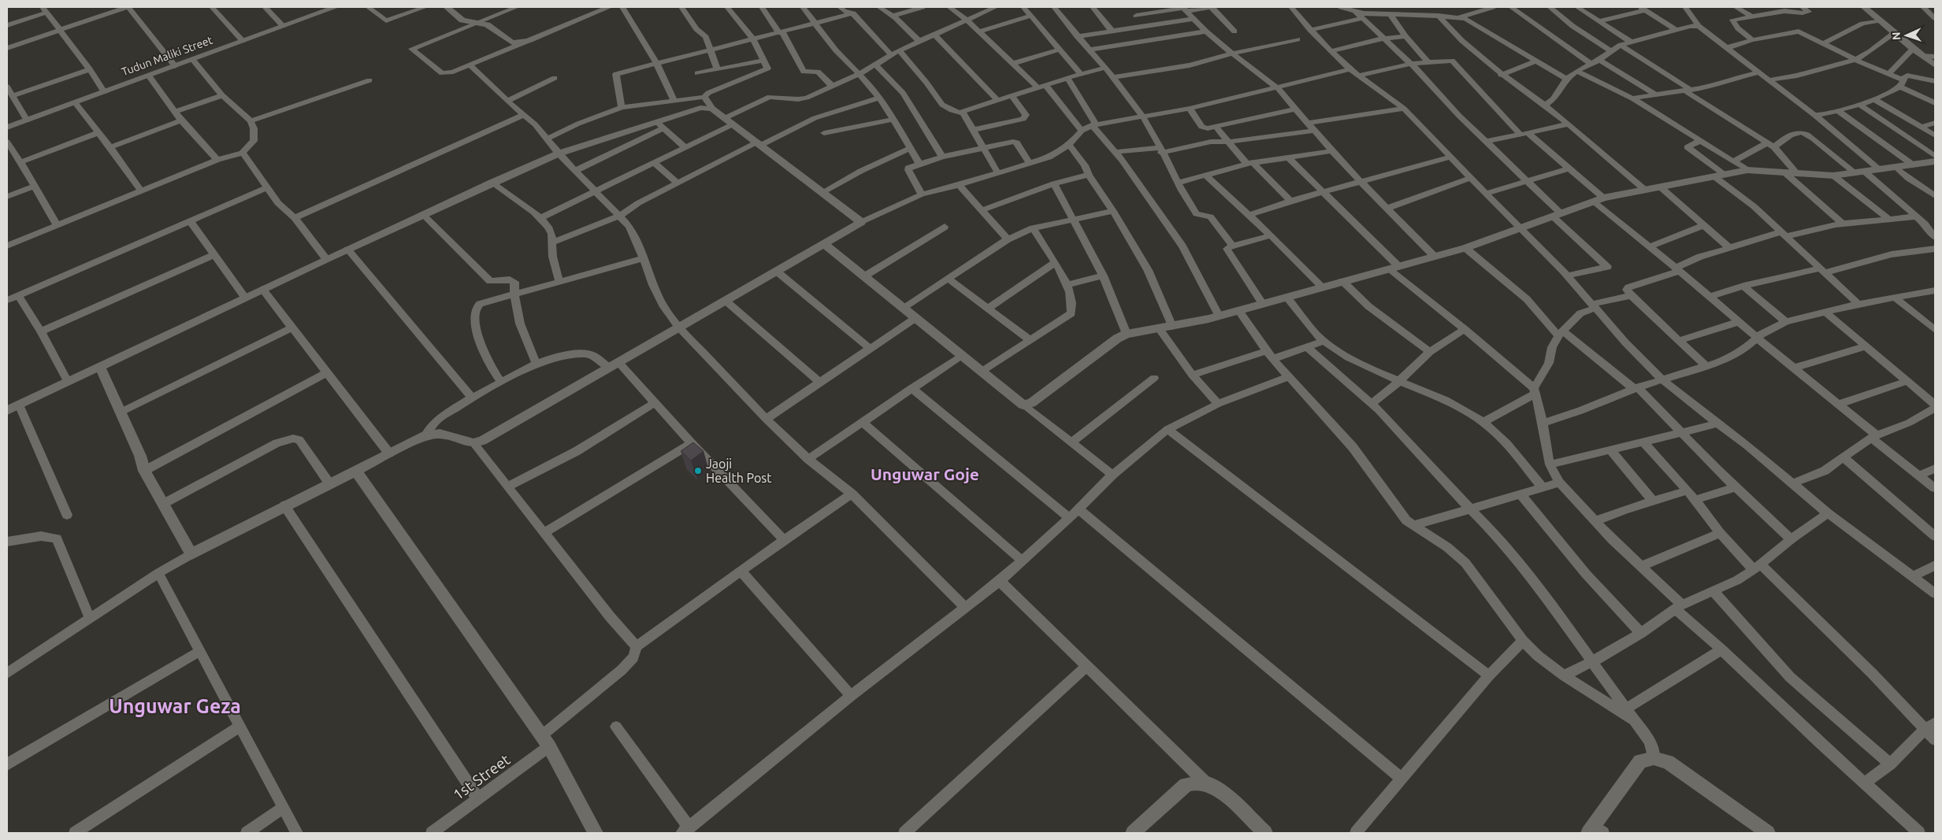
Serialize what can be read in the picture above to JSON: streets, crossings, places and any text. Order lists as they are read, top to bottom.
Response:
{
  "streets": {
    "street": ["Tudun Maliki Street", "1st Street"]
  },
  "districts": ["Unguwar Goje", "Unguwar Geza"],
  "places": ["Jaoji Health Post"],
  "north": "left"
}
